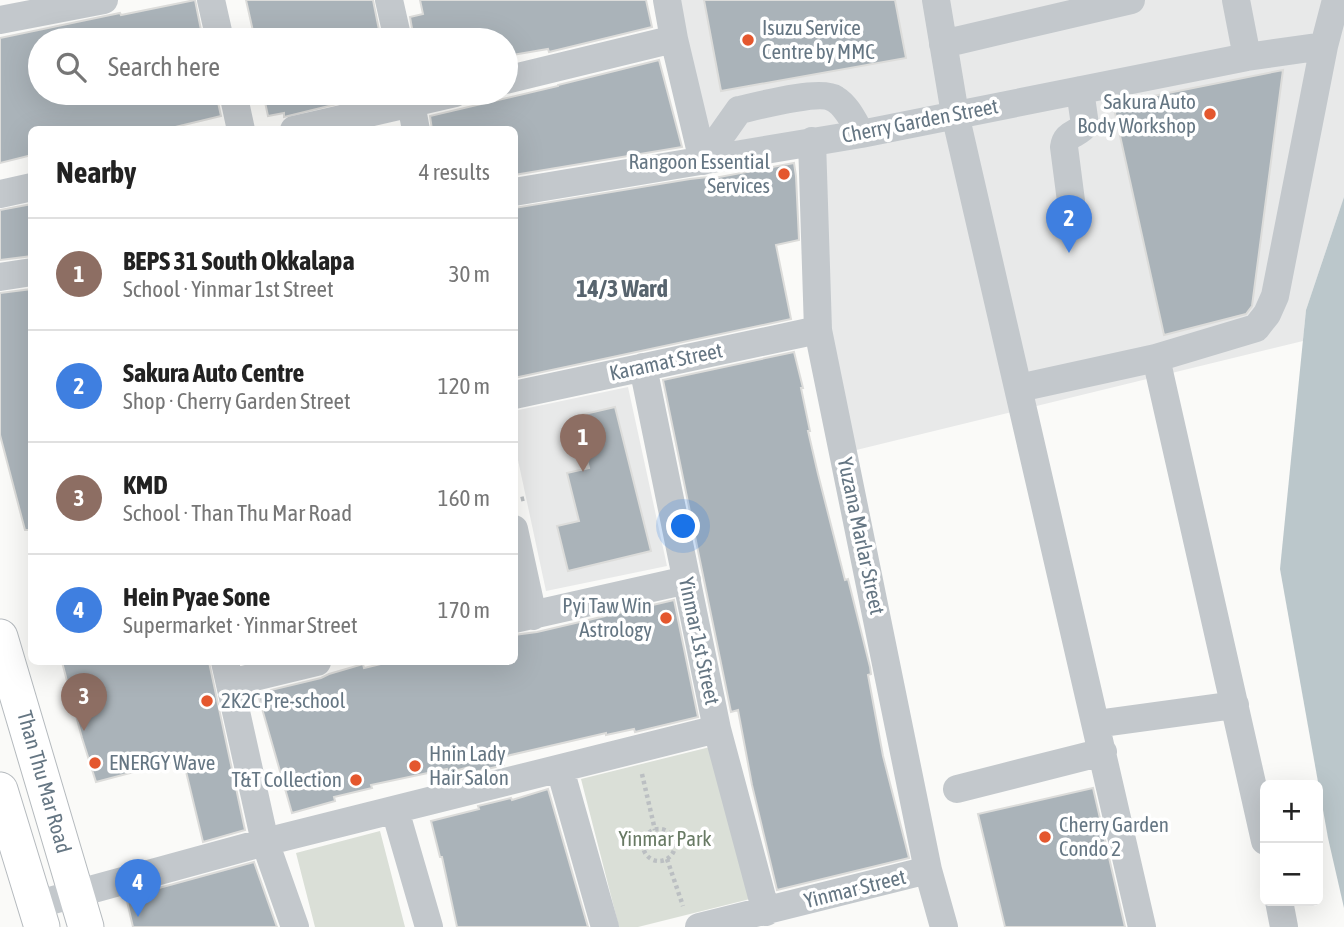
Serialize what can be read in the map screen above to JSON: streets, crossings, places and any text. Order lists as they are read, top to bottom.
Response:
{
  "streets": {
    "main road": ["Than Thu Mar Road"],
    "street": [
      "Cherry Garden Street",
      "Karamat Street",
      "Yuzana Marlar Street",
      "Yinmar 1st Street",
      "Yinmar Street"
    ]
  },
  "crossings": [
    ["Cherry Garden Street", "Yuzana Marlar Street"],
    ["Karamat Street", "Yuzana Marlar Street"],
    ["Karamat Street", "Yinmar 1st Street"],
    ["Yuzana Marlar Street", "Yinmar Street"],
    ["Yinmar 1st Street", "Yinmar Street"]
  ],
  "districts": ["14/3 Ward"],
  "parks": ["Yinmar Park"],
  "places": [
    "Isuzu Service Centre by MMC",
    "Sakura Auto Body Workshop",
    "Rangoon Essential Services",
    "Pyi Taw Win Astrology",
    "2K2C Pre-school",
    "ENERGY Wave",
    "Hnin Lady Hair Salon",
    "T&T Collection",
    "Cherry Garden Condo 2"
  ],
  "page": {
    "search": "Search here",
    "heading": ["Nearby", "4 results"],
    "pins": [
      "2",
      "1",
      "3",
      "4"
    ],
    "list": [
      {
        "mark": "1",
        "name": "BEPS 31 South Okkalapa",
        "note": "School · Yinmar 1st Street",
        "value": "30 m"
      },
      {
        "mark": "2",
        "name": "Sakura Auto Centre",
        "note": "Shop · Cherry Garden Street",
        "value": "120 m"
      },
      {
        "mark": "3",
        "name": "KMD",
        "note": "School · Than Thu Mar Road",
        "value": "160 m"
      },
      {
        "mark": "4",
        "name": "Hein Pyae Sone",
        "note": "Supermarket · Yinmar Street",
        "value": "170 m"
      }
    ],
    "map_buttons": ["+", "−"]
  }
}
